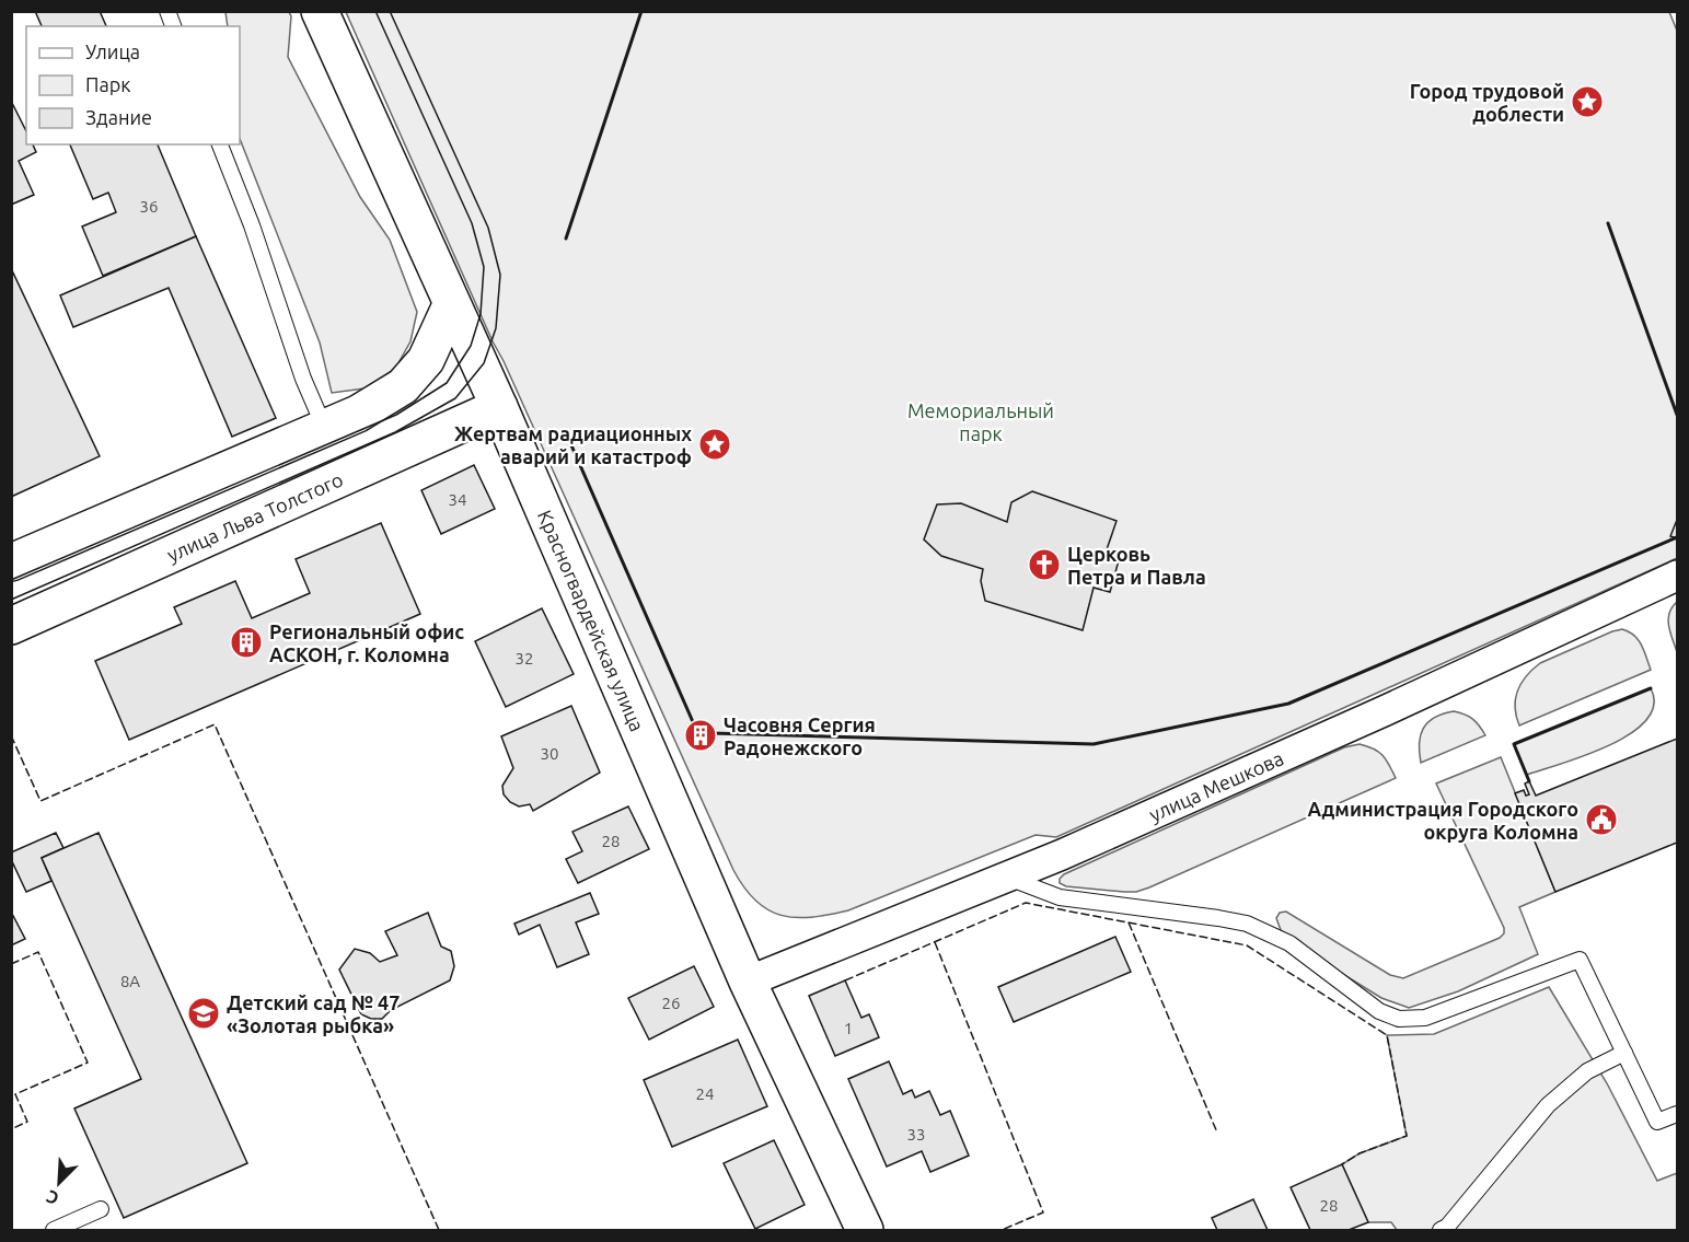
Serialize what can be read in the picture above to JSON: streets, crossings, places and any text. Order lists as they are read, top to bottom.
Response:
{
  "streets": {
    "street": ["улица Льва Толстого", "Красногвардейская улица", "улица Мешкова"]
  },
  "crossings": [
    ["улица Льва Толстого", "Красногвардейская улица"],
    ["Красногвардейская улица", "улица Мешкова"]
  ],
  "parks": ["Мемориальный парк"],
  "places": {
    "place": ["Город трудовой доблести", "Жертвам радиационных аварий и катастроф"],
    "church": ["Церковь Петра и Павла"],
    "building": ["Региональный офис АСКОН, г. Коломна", "Часовня Сергия Радонежского"],
    "public building": ["Администрация Городского округа Коломна"],
    "school or university": ["Детский сад № 47 «Золотая рыбка»"]
  },
  "house_numbers": [
    "36",
    "34",
    "32",
    "30",
    "28",
    "8А",
    "26",
    "1",
    "24",
    "33",
    "28"
  ],
  "legend": ["Улица", "Парк", "Здание"],
  "north": "bottom left"
}
